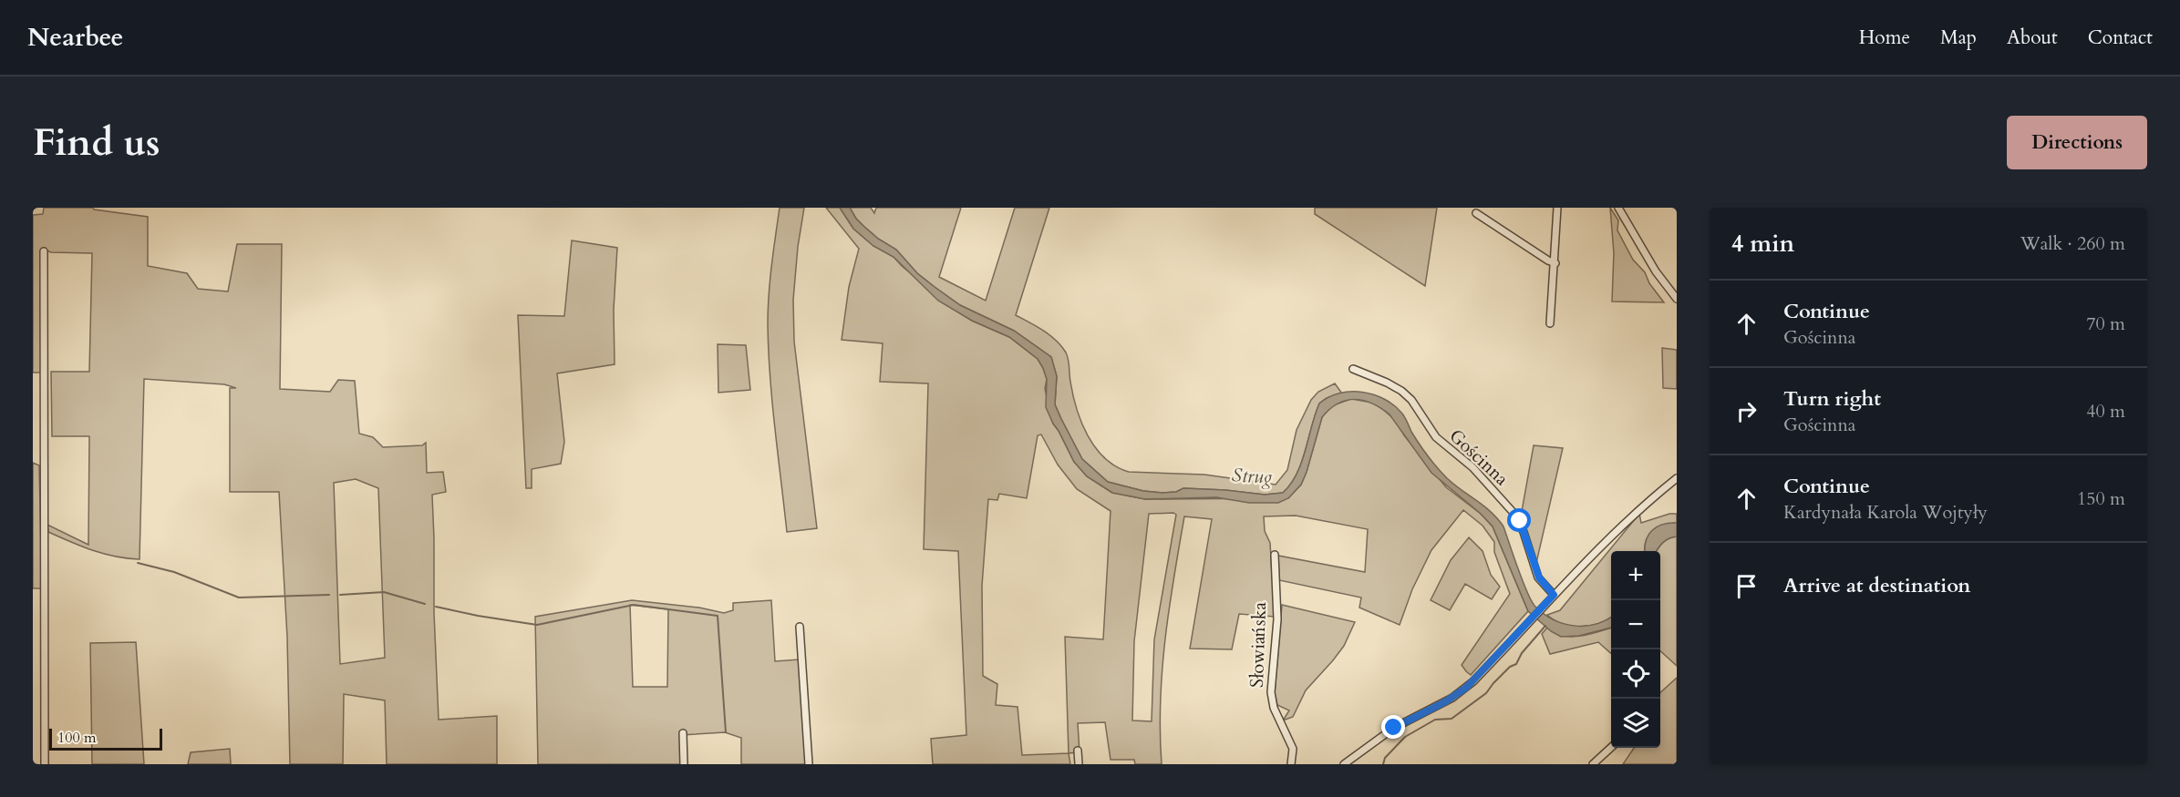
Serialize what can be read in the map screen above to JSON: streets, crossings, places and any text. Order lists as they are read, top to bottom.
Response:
{
  "streets": {
    "street": ["Gościnna", "Słowiańska"]
  },
  "water": ["Strug"],
  "scale_bar": "100 m",
  "page": {
    "header": "Nearbee",
    "nav": [
      "Home",
      "Map",
      "About",
      "Contact"
    ],
    "buttons": "Directions",
    "title": "Find us",
    "heading": ["4 min", "Walk · 260 m"],
    "list": [
      ["Continue", "Gościnna", "70 m"],
      ["Turn right", "Gościnna", "40 m"],
      ["Continue", "Kardynała Karola Wojtyły", "150 m"],
      "Arrive at destination"
    ],
    "map_buttons": ["+", "−"],
    "scale": "100 m"
  }
}
